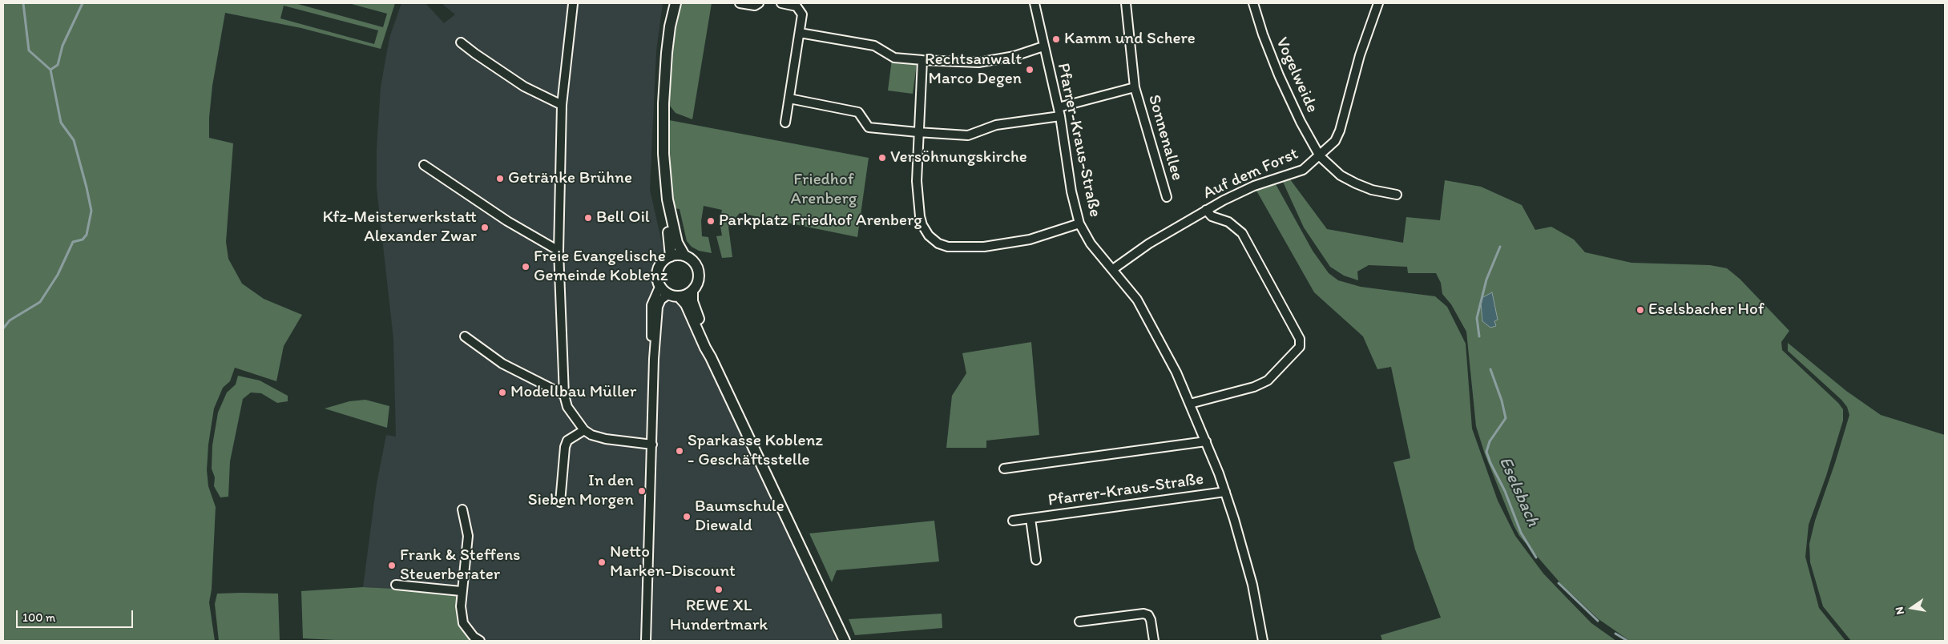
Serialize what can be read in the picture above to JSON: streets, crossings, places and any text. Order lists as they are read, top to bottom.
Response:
{
  "streets": {
    "street": [
      "Vogelweide",
      "Sonnenallee",
      "Pfarrer-Kraus-Straße",
      "Auf dem Forst"
    ]
  },
  "crossings": [
    ["Vogelweide", "Auf dem Forst"],
    ["Sonnenallee", "Pfarrer-Kraus-Straße"],
    ["Pfarrer-Kraus-Straße", "Auf dem Forst"]
  ],
  "water": ["Eselsbach"],
  "parks": ["Friedhof Arenberg"],
  "places": [
    "Kamm und Schere",
    "Rechtsanwalt Marco Degen",
    "Versöhnungskirche",
    "Getränke Brühne",
    "Bell Oil",
    "Parkplatz Friedhof Arenberg",
    "Kfz-Meisterwerkstatt Alexander Zwar",
    "Freie Evangelische Gemeinde Koblenz",
    "Eselsbacher Hof",
    "Modellbau Müller",
    "Sparkasse Koblenz - Geschäftsstelle",
    "In den Sieben Morgen",
    "Baumschule Diewald",
    "Netto Marken-Discount",
    "Frank & Steffens Steuerberater",
    "REWE XL Hundertmark"
  ],
  "scale_bar": "100 m",
  "north": "left"
}
